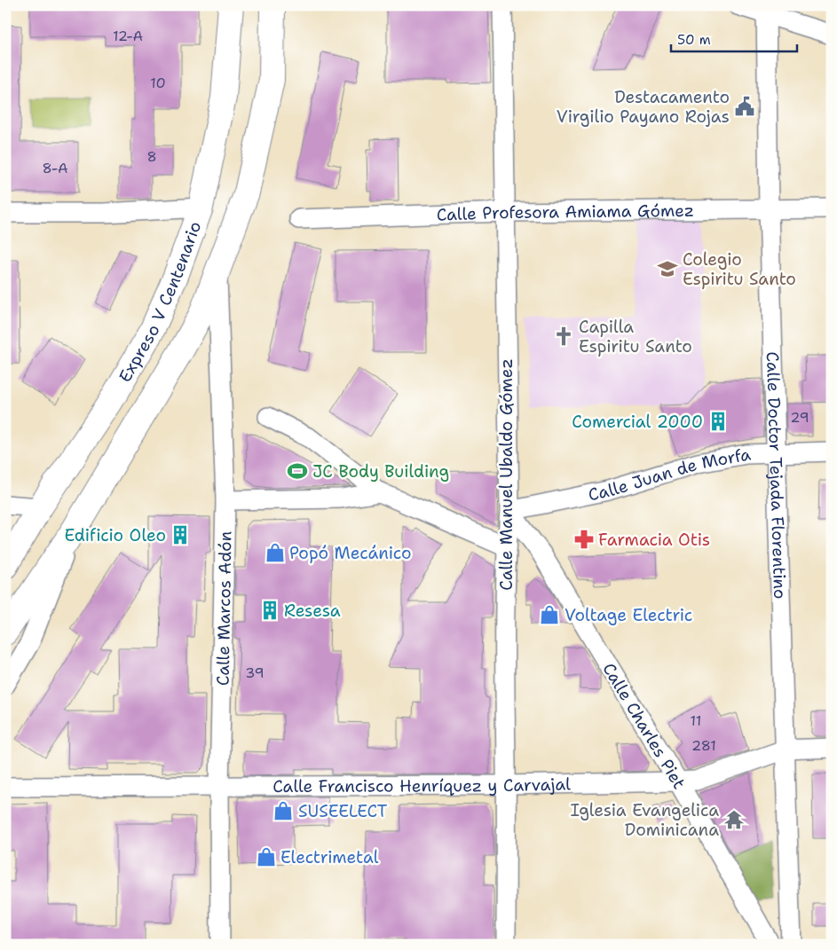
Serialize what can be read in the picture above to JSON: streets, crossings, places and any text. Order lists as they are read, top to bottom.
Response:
{
  "streets": {
    "main road": ["Expreso V Centenario"],
    "street": [
      "Calle Profesora Amiama Gómez",
      "Calle Manuel Ubaldo Gómez",
      "Calle Juan de Morfa",
      "Calle Doctor Tejada Florentino",
      "Calle Marcos Adón",
      "Calle Charles Piet",
      "Calle Francisco Henríquez y Carvajal"
    ]
  },
  "crossings": [
    ["Calle Profesora Amiama Gómez", "Calle Manuel Ubaldo Gómez"],
    ["Calle Profesora Amiama Gómez", "Calle Doctor Tejada Florentino"],
    ["Calle Manuel Ubaldo Gómez", "Calle Juan de Morfa"],
    ["Calle Manuel Ubaldo Gómez", "Calle Charles Piet"],
    ["Calle Manuel Ubaldo Gómez", "Calle Francisco Henríquez y Carvajal"],
    ["Calle Juan de Morfa", "Calle Doctor Tejada Florentino"],
    ["Calle Juan de Morfa", "Calle Charles Piet"],
    ["Calle Doctor Tejada Florentino", "Calle Francisco Henríquez y Carvajal"],
    ["Calle Marcos Adón", "Calle Francisco Henríquez y Carvajal"],
    ["Calle Charles Piet", "Calle Francisco Henríquez y Carvajal"]
  ],
  "places": {
    "public building": ["Destacamento Virgilio Payano Rojas"],
    "school or university": ["Colegio Espiritu Santo"],
    "church": ["Capilla Espiritu Santo"],
    "building": ["Comercial 2000", "Edificio Oleo", "Resesa"],
    "sports": ["JC Body Building"],
    "pharmacy": ["Farmacia Otis"],
    "shop": [
      "Popó Mecánico",
      "Voltage Electric",
      "SUSEELECT",
      "Electrimetal"
    ],
    "temple": ["Iglesia Evangelica Dominicana"]
  },
  "house_numbers": [
    "12-A",
    "10",
    "8",
    "8-A",
    "29",
    "39",
    "11",
    "281"
  ],
  "scale_bar": "50 m"
}
